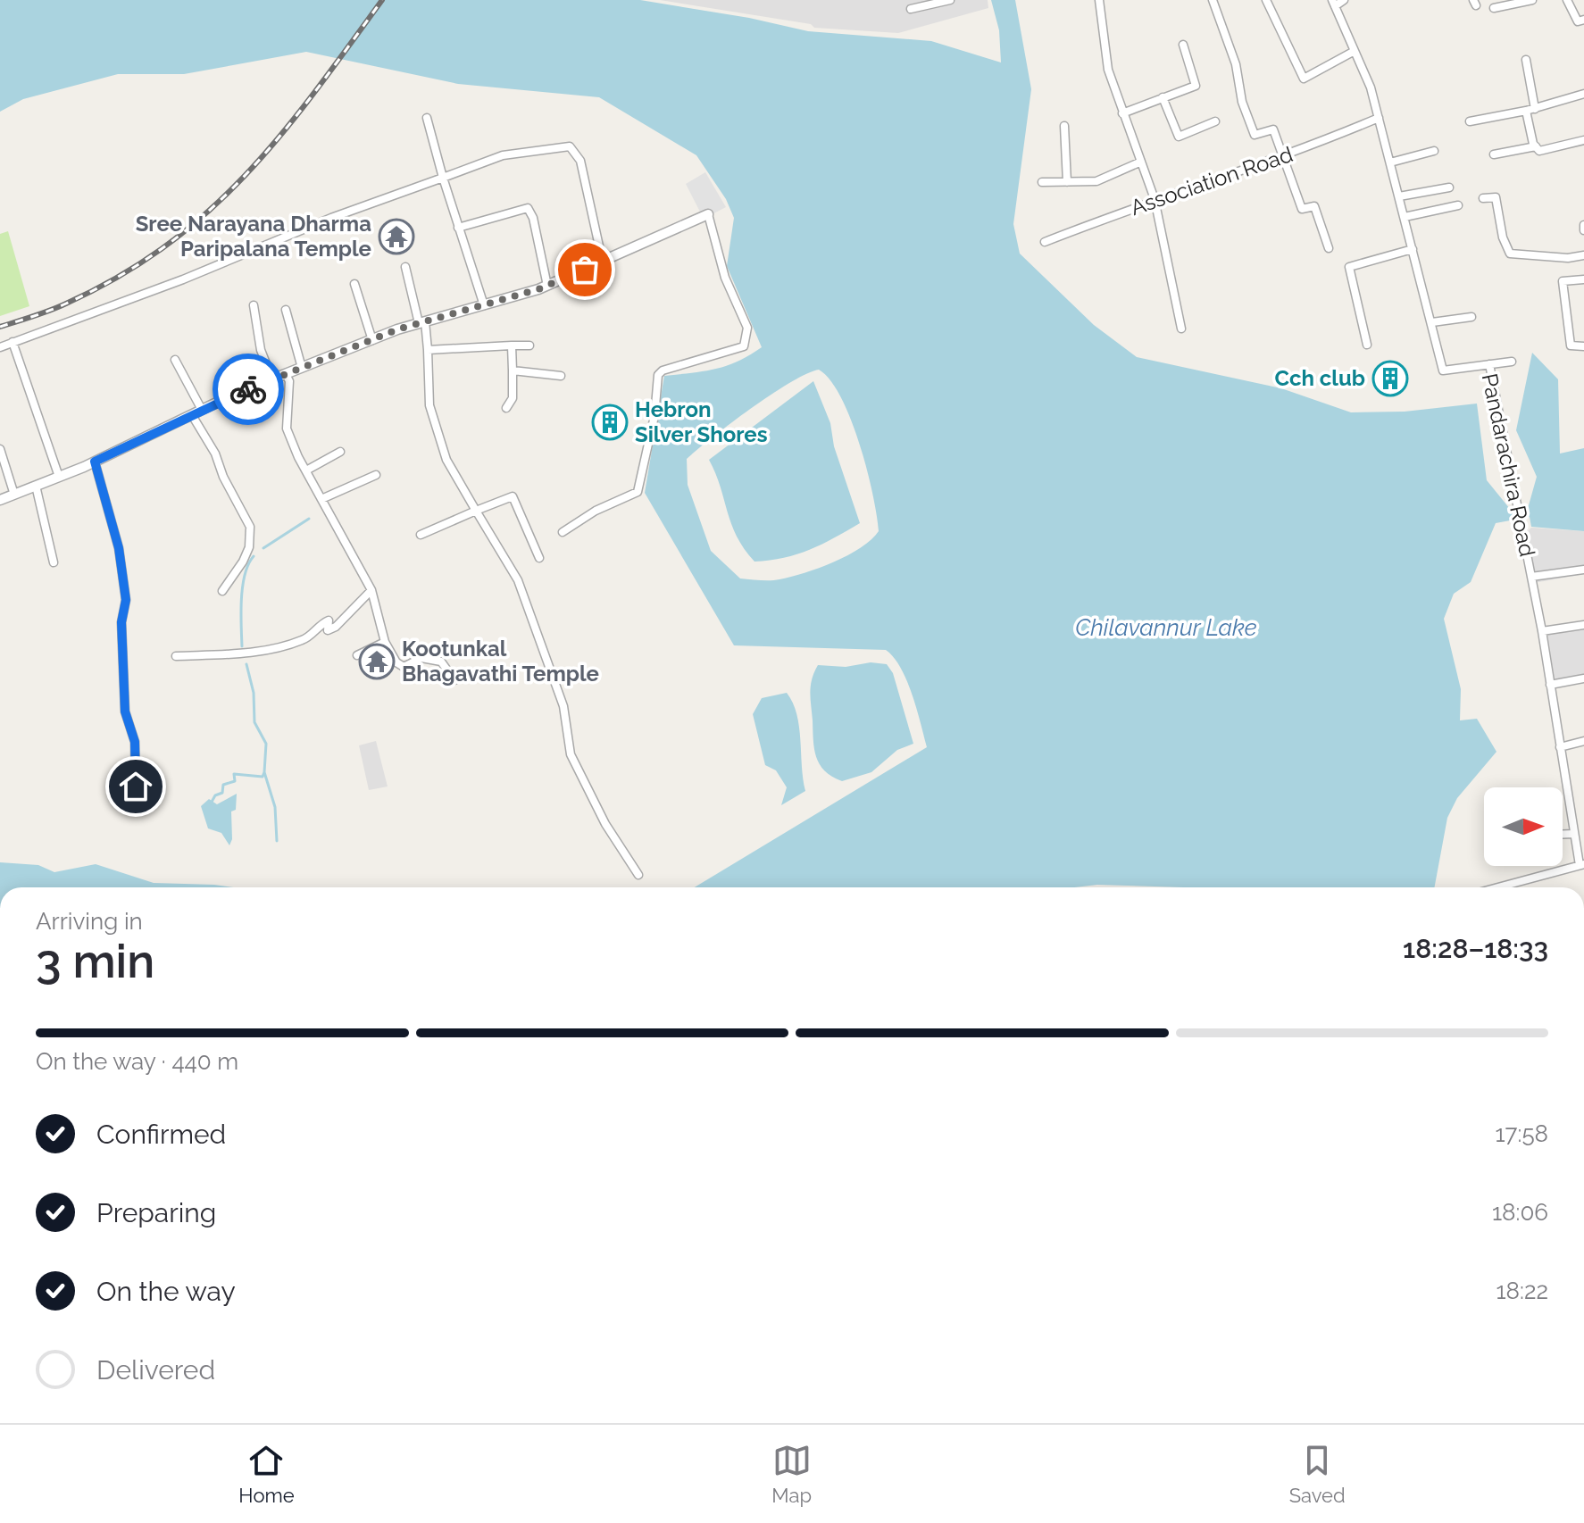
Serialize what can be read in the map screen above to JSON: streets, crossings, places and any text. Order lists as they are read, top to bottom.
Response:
{
  "streets": {
    "street": ["Association Road", "Pandarachira Road"]
  },
  "crossings": [
    ["Association Road", "Pandarachira Road"]
  ],
  "water": ["Chilavannur Lake"],
  "places": {
    "temple": ["Sree Narayana Dharma Paripalana Temple", "Kootunkal Bhagavathi Temple"],
    "building": ["Cch club", "Hebron Silver Shores"]
  },
  "north": "right",
  "page": {
    "heading": ["3 min", "Arriving in", "18:28–18:33"],
    "bar": "On the way · 440 m",
    "list": [
      ["Confirmed", "17:58"],
      ["Preparing", "18:06"],
      ["On the way", "18:22"],
      "Delivered"
    ],
    "tabs": ["Home", "Map", "Saved"]
  }
}
